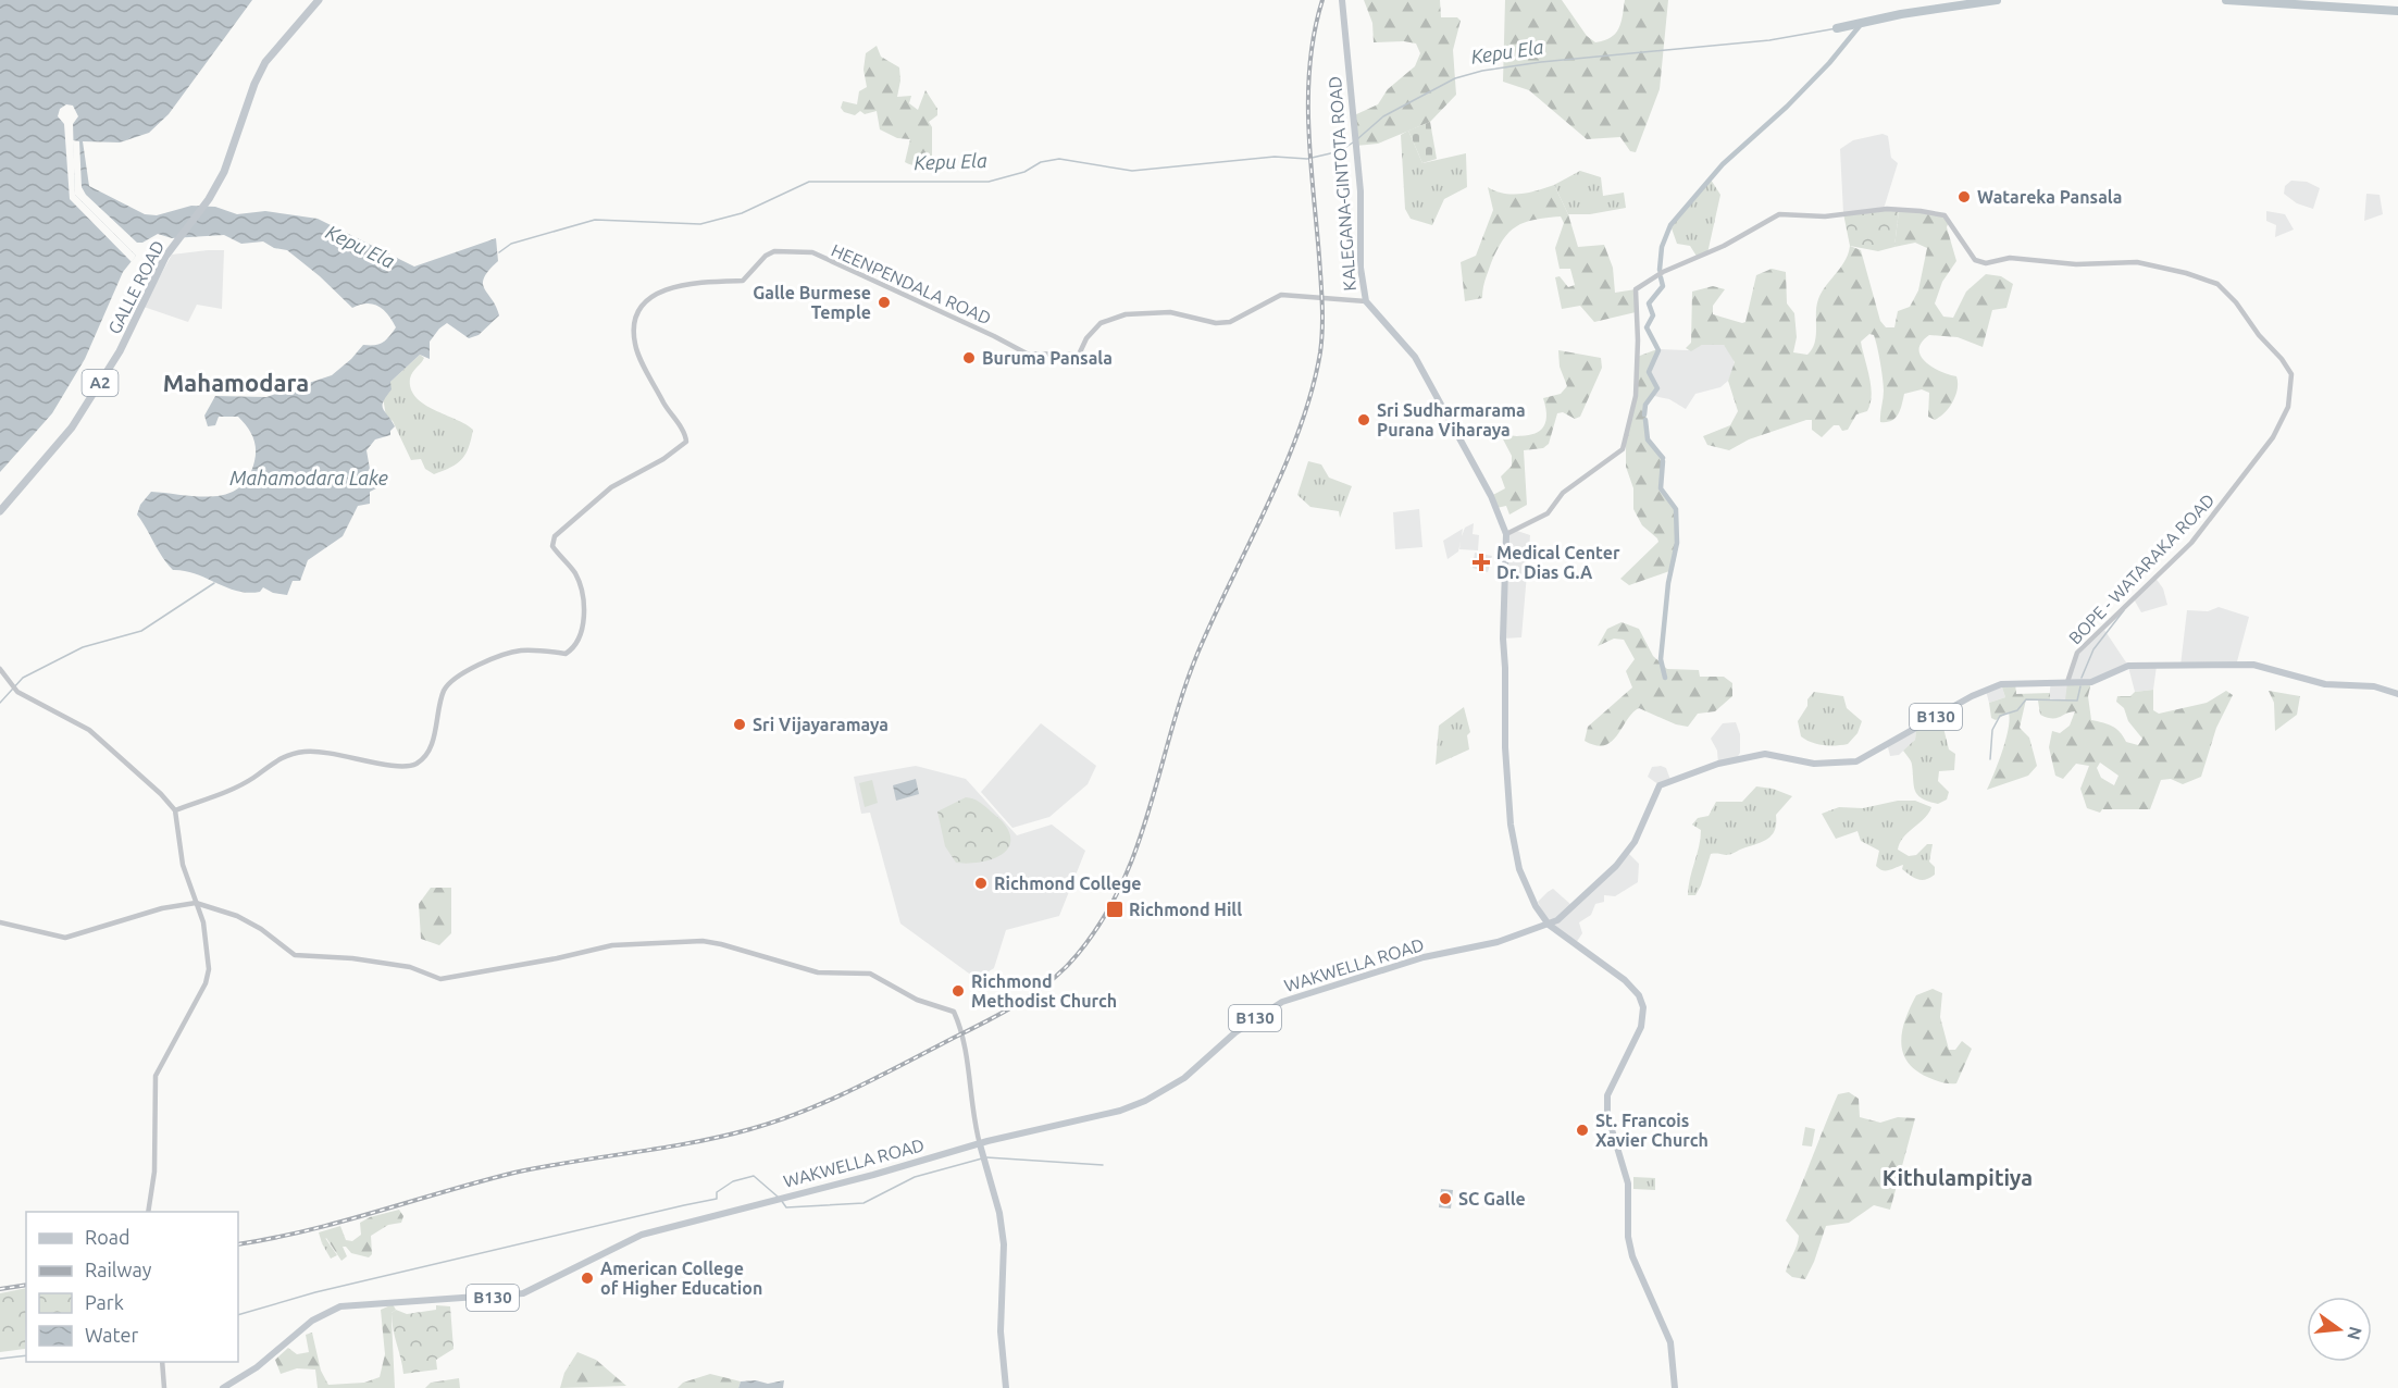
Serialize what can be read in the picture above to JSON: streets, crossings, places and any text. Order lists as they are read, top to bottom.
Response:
{
  "streets": {
    "highway": ["GALLE ROAD", "A2"],
    "main road": ["KALEGANA-GINTOTA ROAD", "B130", "WAKWELLA ROAD"],
    "street": ["HEENPENDALA ROAD", "BOPE - WATARAKA ROAD"]
  },
  "crossings": [
    ["KALEGANA-GINTOTA ROAD", "HEENPENDALA ROAD"],
    ["KALEGANA-GINTOTA ROAD", "BOPE - WATARAKA ROAD"],
    ["KALEGANA-GINTOTA ROAD", "WAKWELLA ROAD"],
    ["BOPE - WATARAKA ROAD", "WAKWELLA ROAD"]
  ],
  "districts": ["Mahamodara", "Kithulampitiya"],
  "water": ["Kepu Ela", "Mahamodara Lake"],
  "places": {
    "other": [
      "Watareka Pansala",
      "Galle Burmese Temple",
      "Buruma Pansala",
      "Sri Sudharmarama Purana Viharaya",
      "Sri Vijayaramaya",
      "Richmond College",
      "Richmond Methodist Church",
      "St. Francois Xavier Church",
      "SC Galle",
      "American College of Higher Education"
    ],
    "health": ["Medical Center Dr. Dias G.A"],
    "transit": ["Richmond Hill"]
  },
  "legend": [
    "Road",
    "Railway",
    "Park",
    "Water"
  ],
  "north": "right"
}
